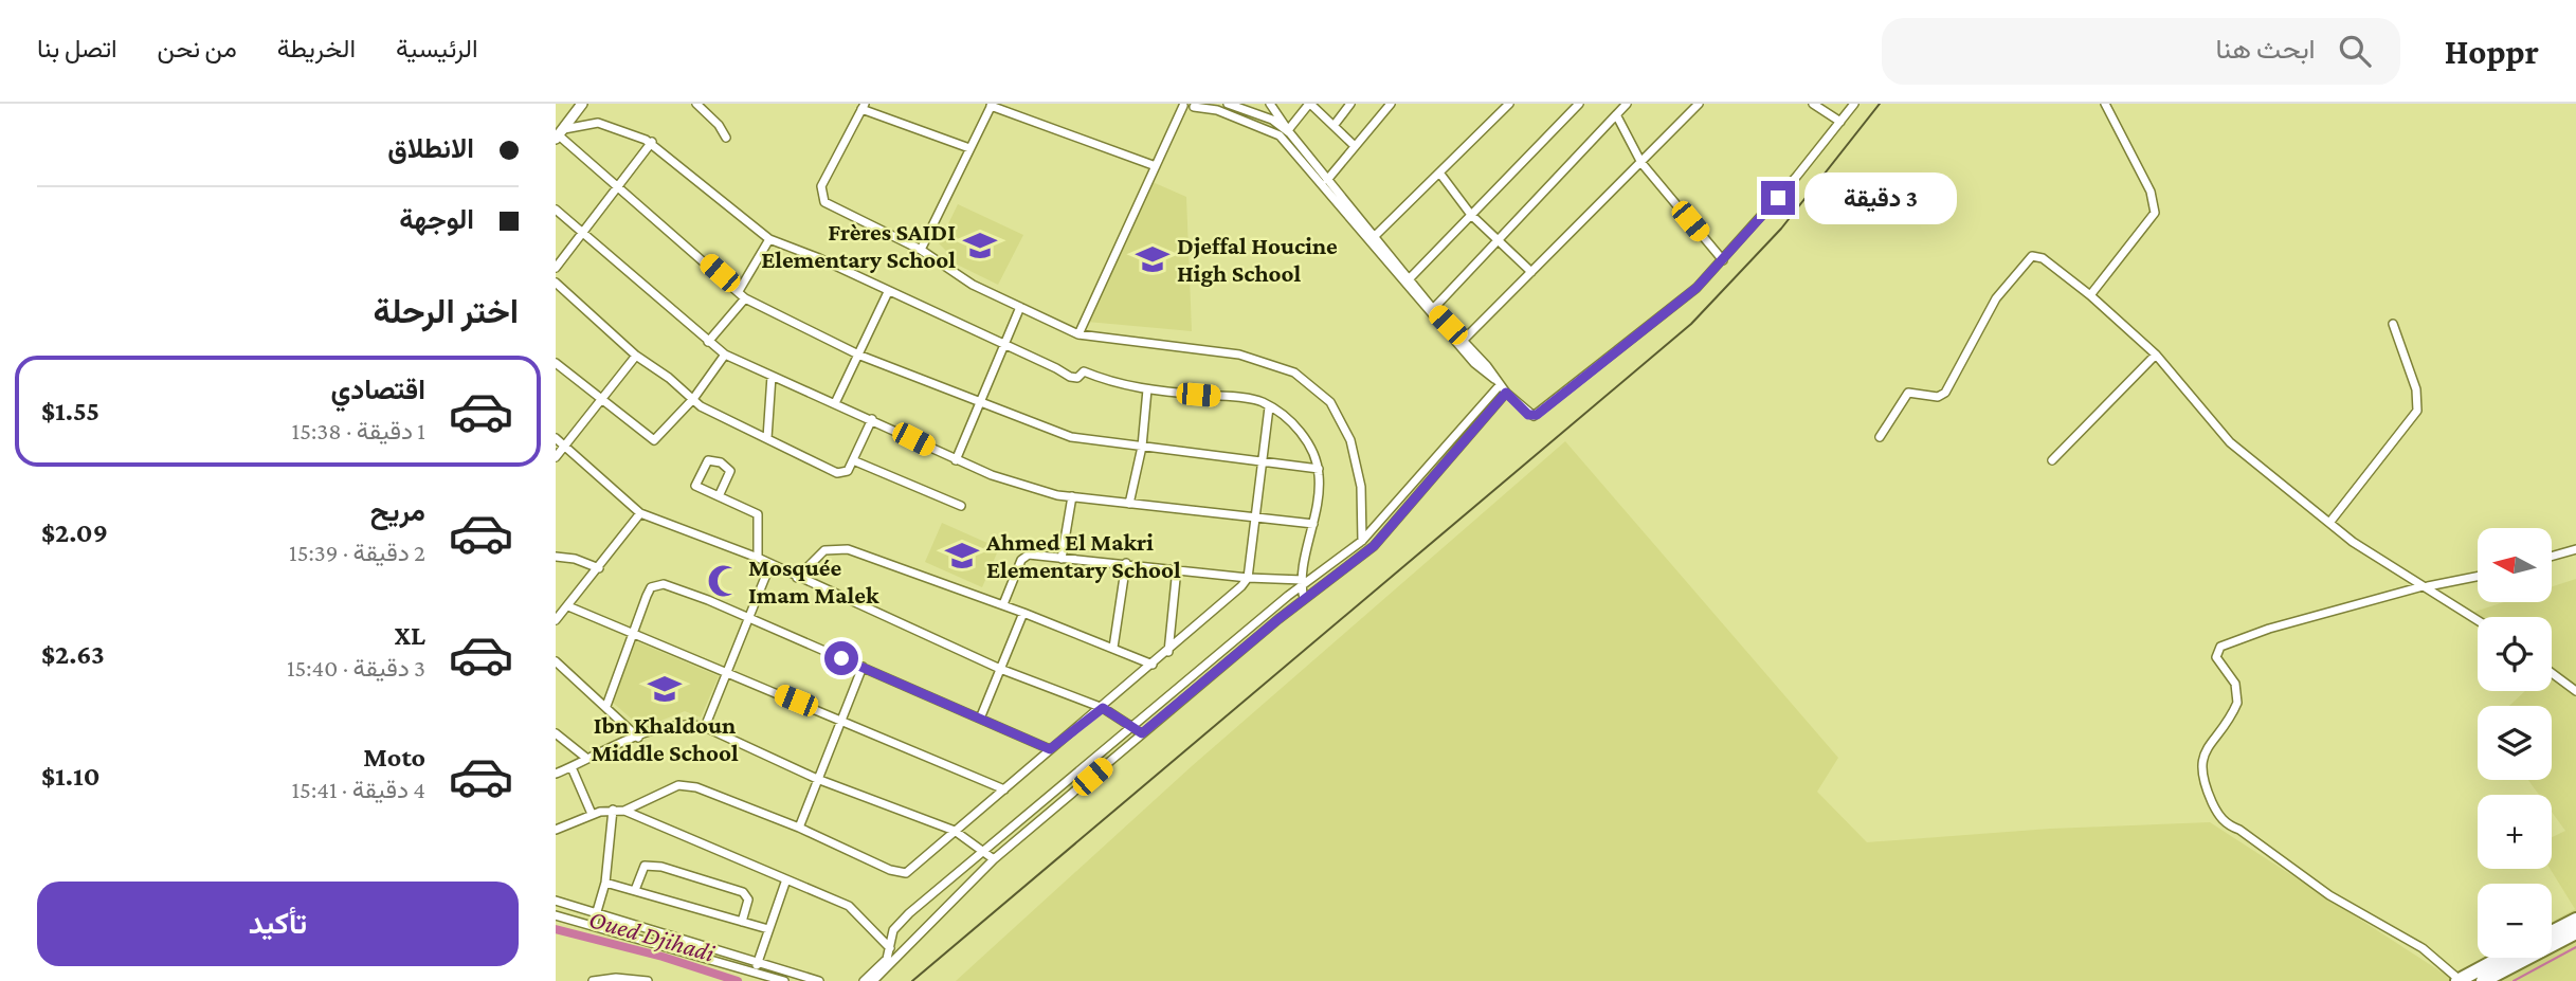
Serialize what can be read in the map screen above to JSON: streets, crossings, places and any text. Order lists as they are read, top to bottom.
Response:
{
  "water": ["Oued Djihadi"],
  "places": {
    "school or university": [
      "Frères SAIDI Elementary School",
      "Djeffal Houcine High School",
      "Ahmed El Makri Elementary School",
      "Ibn Khaldoun Middle School"
    ],
    "mosque": ["Mosquée Imam Malek"]
  },
  "north": "left",
  "page": {
    "header": "Hoppr",
    "search": "ابحث هنا",
    "nav": [
      "الرئيسية",
      "الخريطة",
      "من نحن",
      "اتصل بنا"
    ],
    "banner": ["الانطلاق", "الوجهة"],
    "bubble": "3 دقيقة",
    "heading": "اختر الرحلة",
    "list": [
      {
        "name": "اقتصادي",
        "note": "1 دقيقة · 15:38",
        "value": "$1.55"
      },
      {
        "name": "مريح",
        "note": "2 دقيقة · 15:39",
        "value": "$2.09"
      },
      {
        "name": "XL",
        "note": "3 دقيقة · 15:40",
        "value": "$2.63"
      },
      {
        "name": "Moto",
        "note": "4 دقيقة · 15:41",
        "value": "$1.10"
      }
    ],
    "map_buttons": ["+", "−"],
    "buttons": "تأكيد"
  }
}
